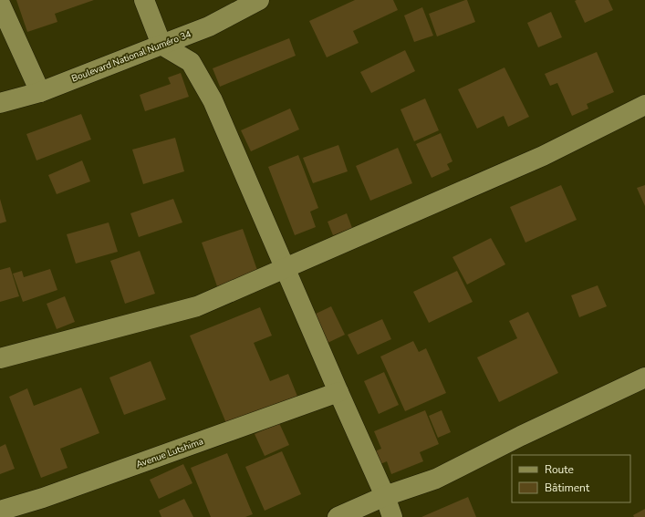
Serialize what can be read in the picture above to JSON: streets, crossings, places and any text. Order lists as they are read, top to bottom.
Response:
{
  "streets": {
    "street": ["Boulevard National Numéro 34", "Avenue Lutshima"]
  },
  "legend": ["Route", "Bâtiment"]
}
